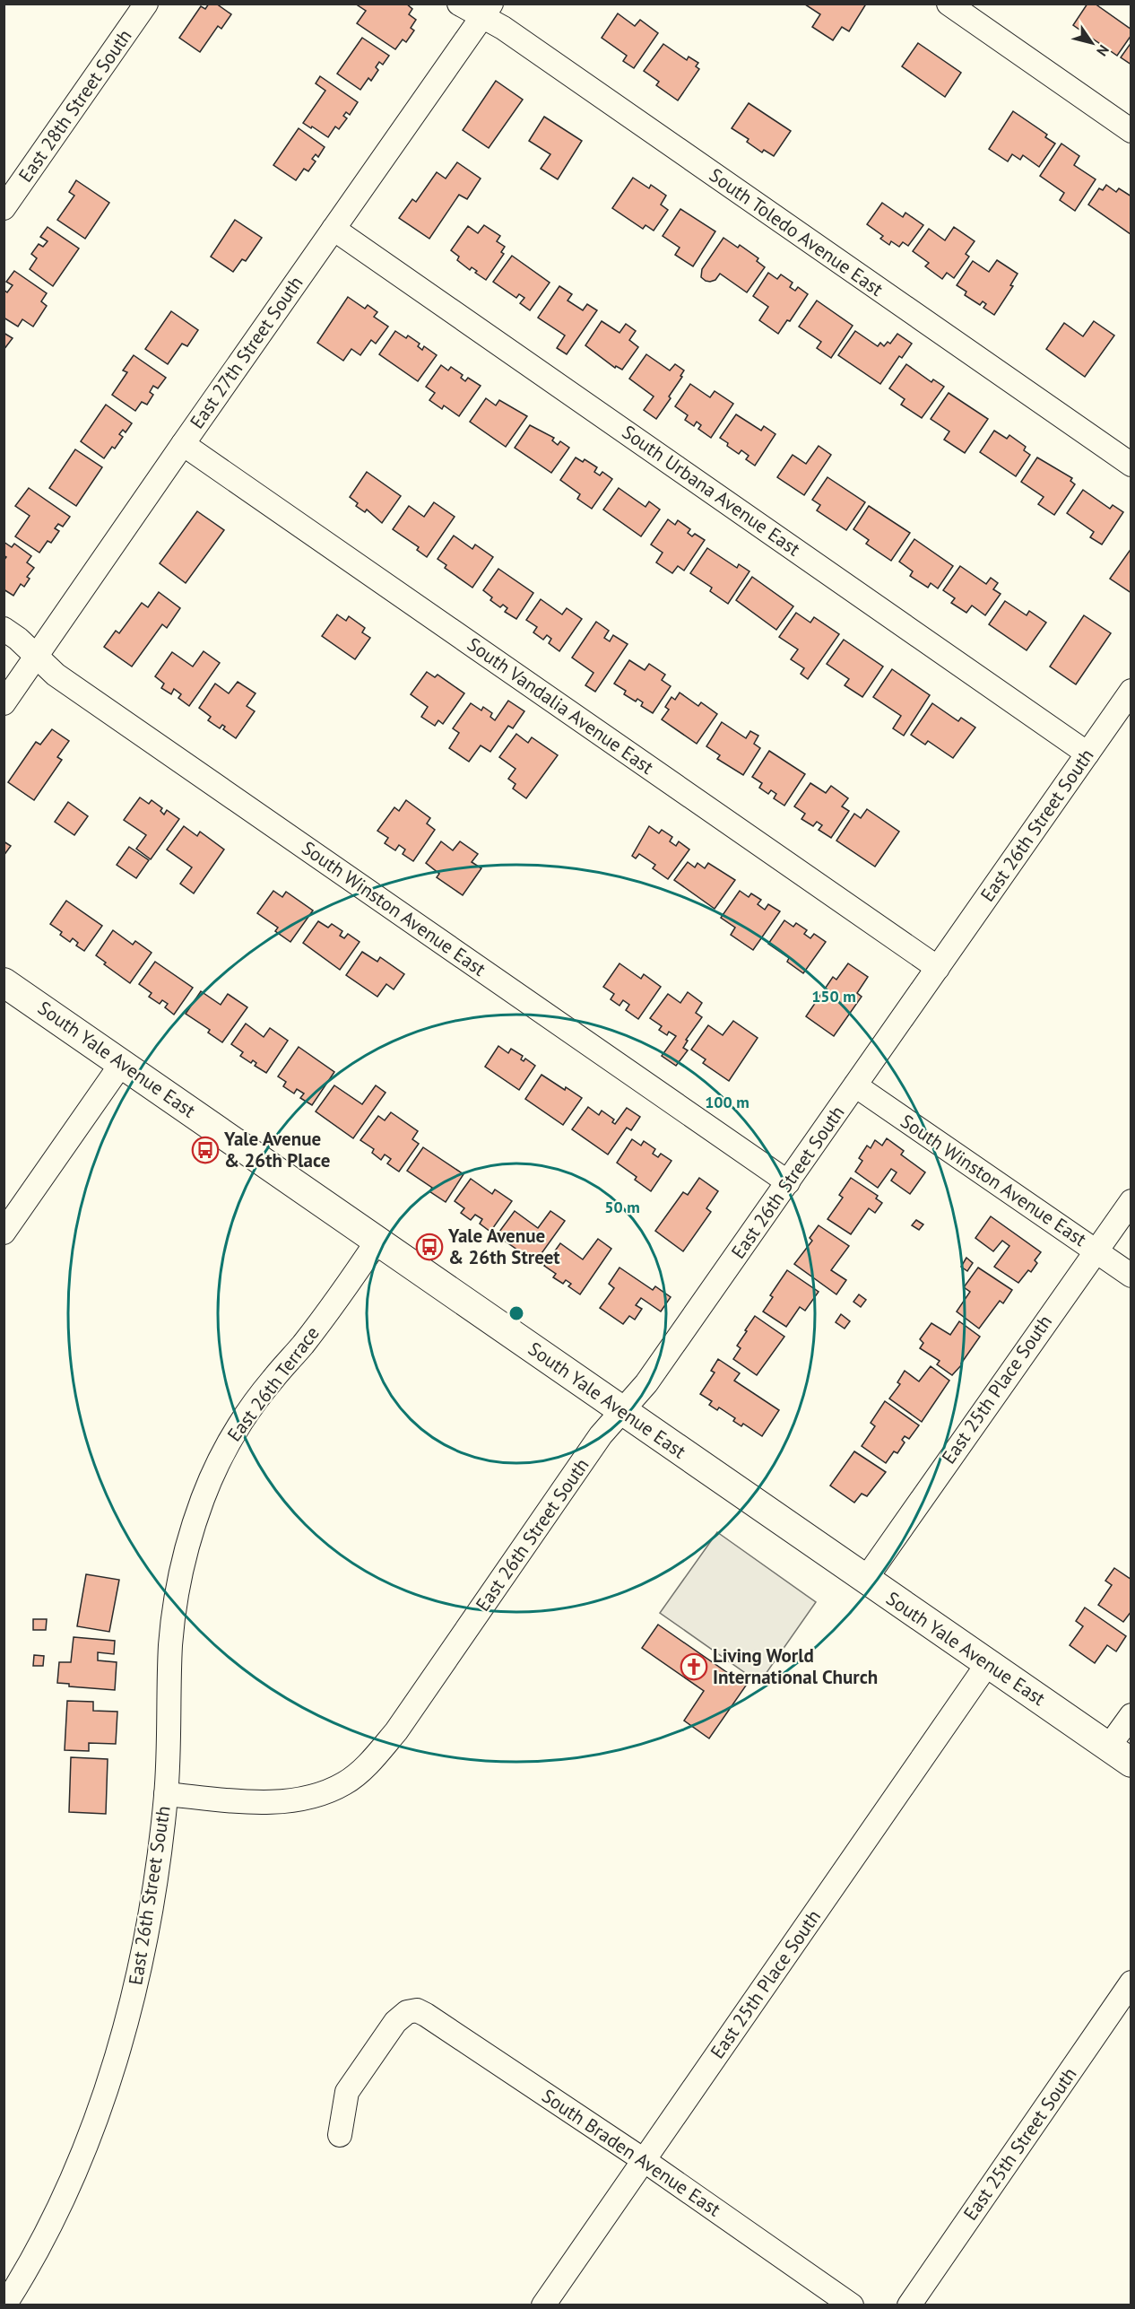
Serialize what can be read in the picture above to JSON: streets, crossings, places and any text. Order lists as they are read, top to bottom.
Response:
{
  "streets": {
    "main road": ["South Yale Avenue East"],
    "street": [
      "East 28th Street South",
      "South Toledo Avenue East",
      "East 27th Street South",
      "South Urbana Avenue East",
      "South Vandalia Avenue East",
      "East 26th Street South",
      "South Winston Avenue East",
      "East 26th Terrace",
      "East 25th Place South",
      "East 25th Street South",
      "South Braden Avenue East"
    ]
  },
  "crossings": [
    ["South Toledo Avenue East", "East 27th Street South"],
    ["East 27th Street South", "South Urbana Avenue East"],
    ["East 27th Street South", "South Vandalia Avenue East"],
    ["East 27th Street South", "South Winston Avenue East"],
    ["South Urbana Avenue East", "East 26th Street South"],
    ["South Vandalia Avenue East", "East 26th Street South"],
    ["East 26th Street South", "South Winston Avenue East"],
    ["East 26th Street South", "South Yale Avenue East"],
    ["East 26th Street South", "East 26th Terrace"],
    ["South Winston Avenue East", "East 25th Place South"],
    ["South Yale Avenue East", "East 26th Terrace"],
    ["South Yale Avenue East", "East 25th Place South"],
    ["East 25th Place South", "South Braden Avenue East"]
  ],
  "places": {
    "bus stop": ["Yale Avenue & 26th Place", "Yale Avenue & 26th Street"],
    "church": ["Living World International Church"]
  },
  "north": "bottom right",
  "rings": ["150 m", "100 m", "50 m"]
}
